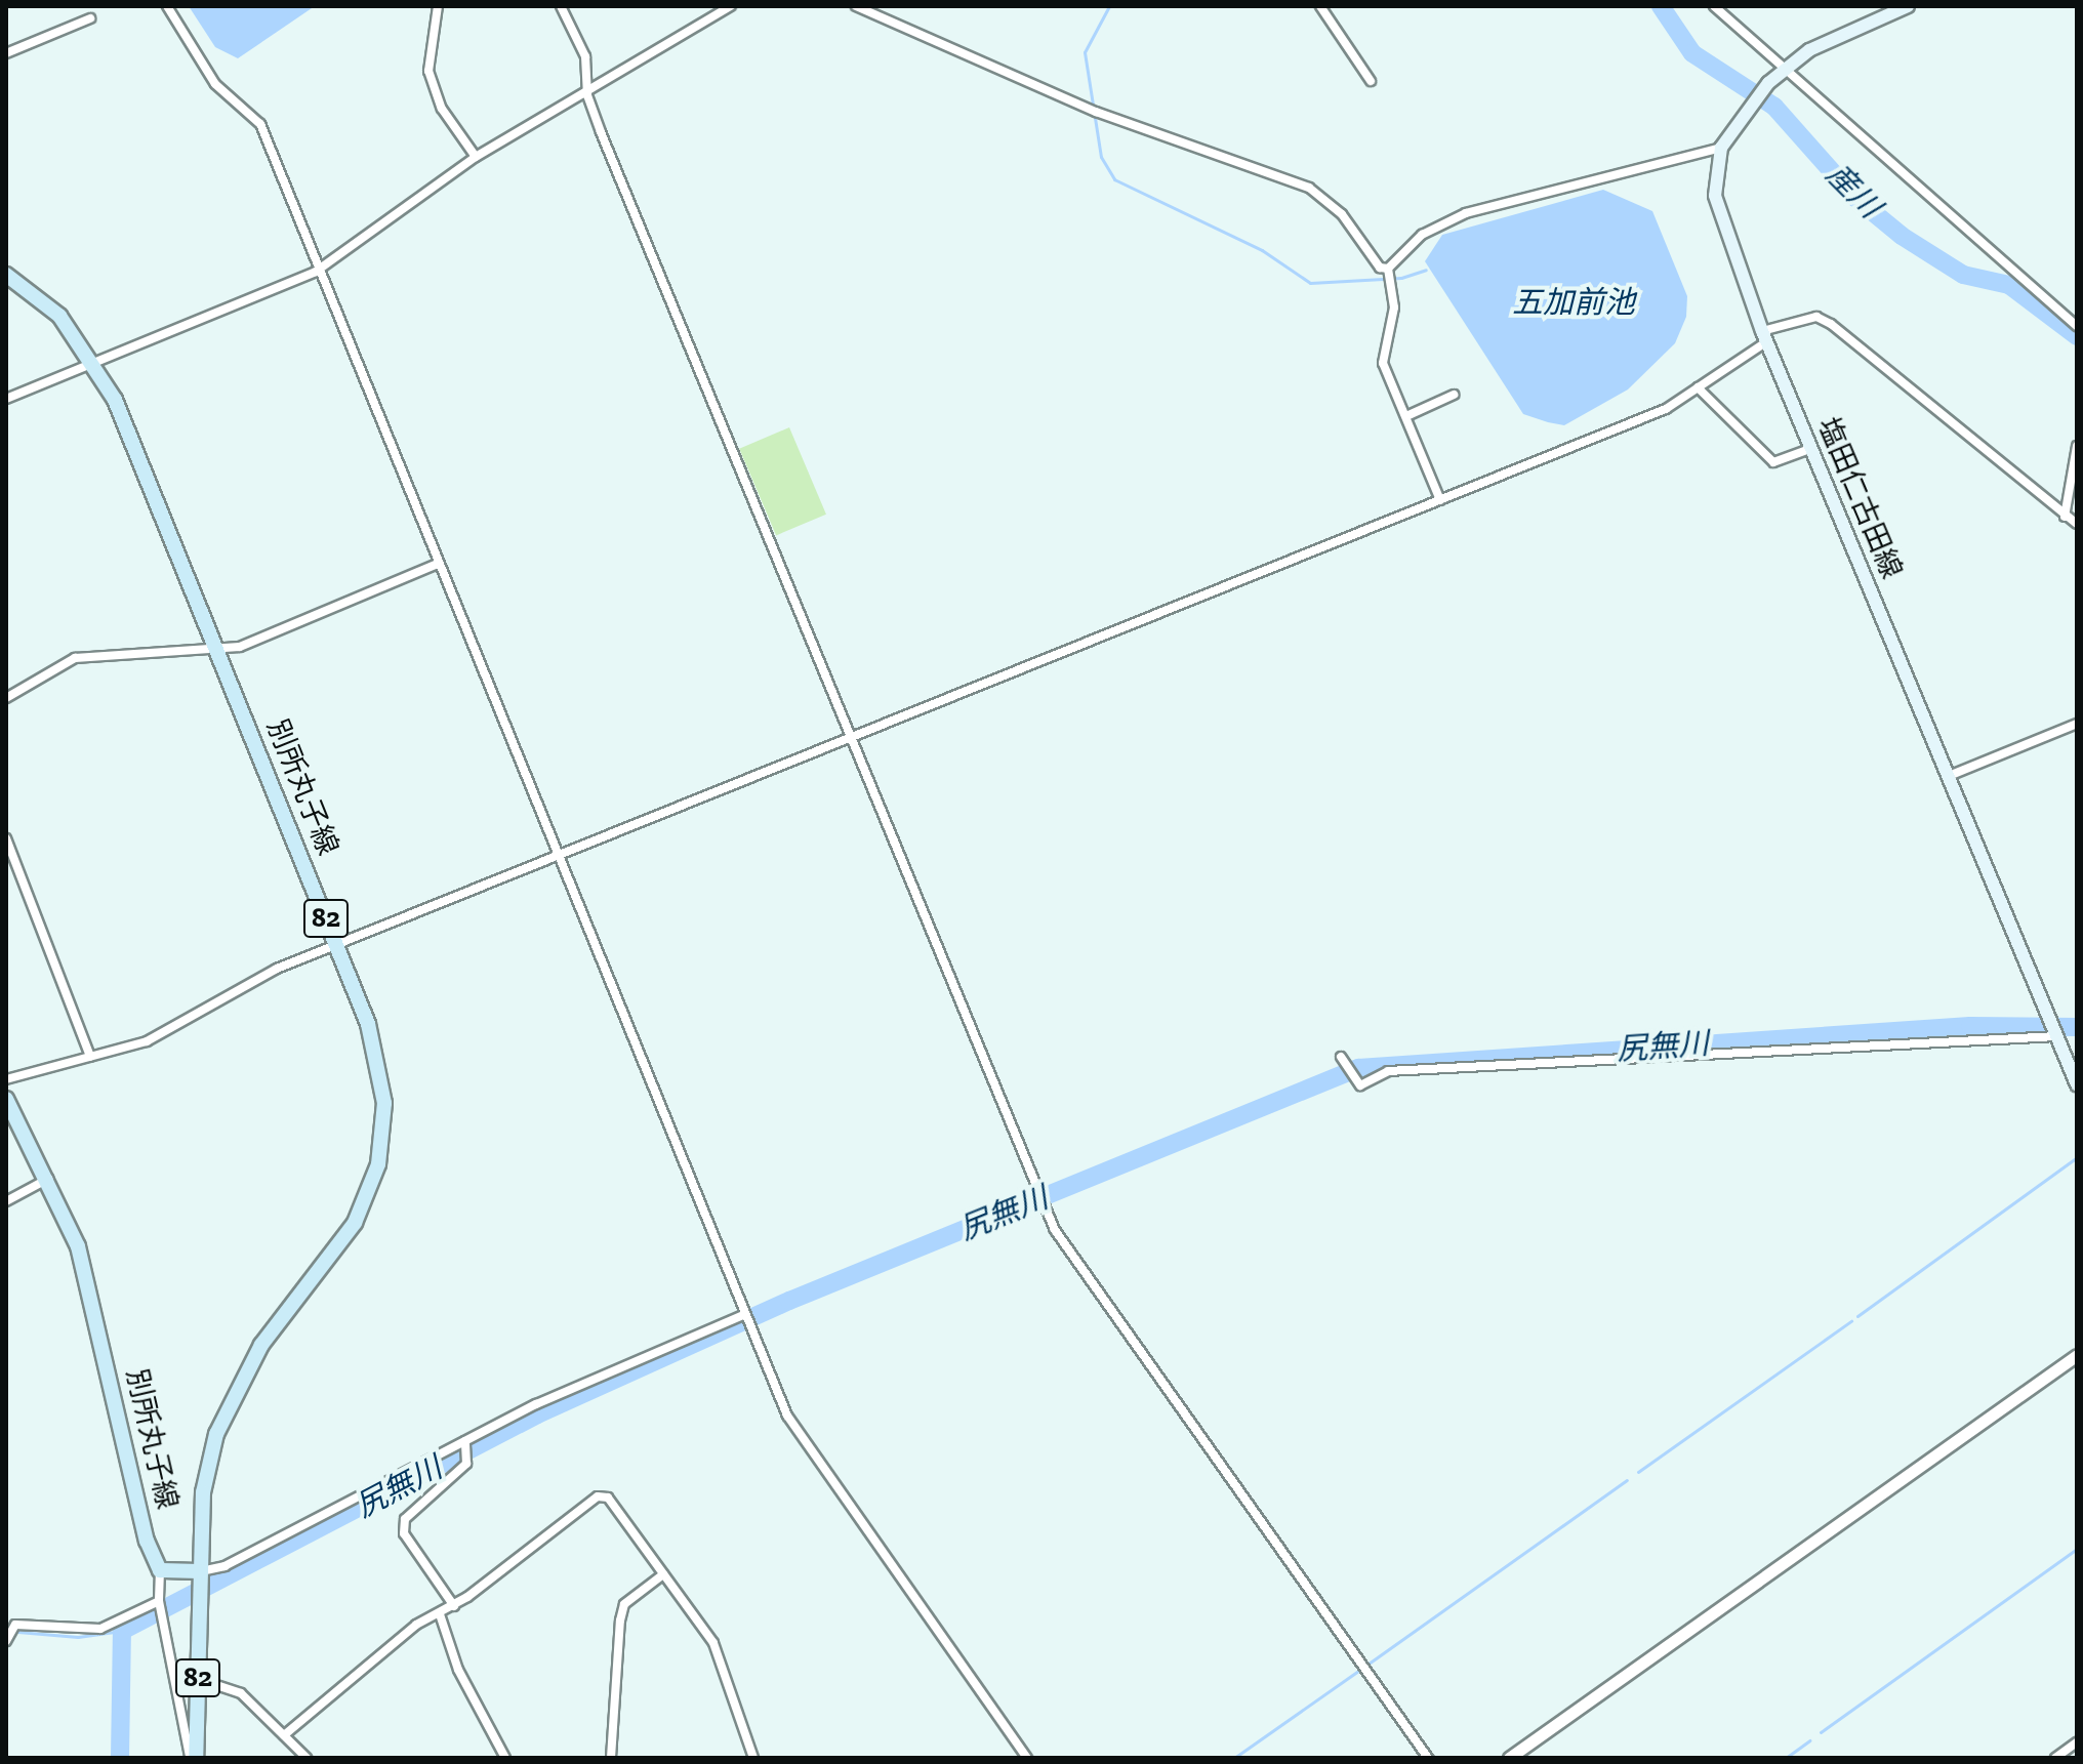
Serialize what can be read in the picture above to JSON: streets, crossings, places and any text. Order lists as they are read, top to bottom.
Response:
{
  "streets": {
    "main road": ["塩田仁古田線", "別所丸子線", "82"]
  },
  "water": ["産川", "五加前池", "尻無川"]
}
